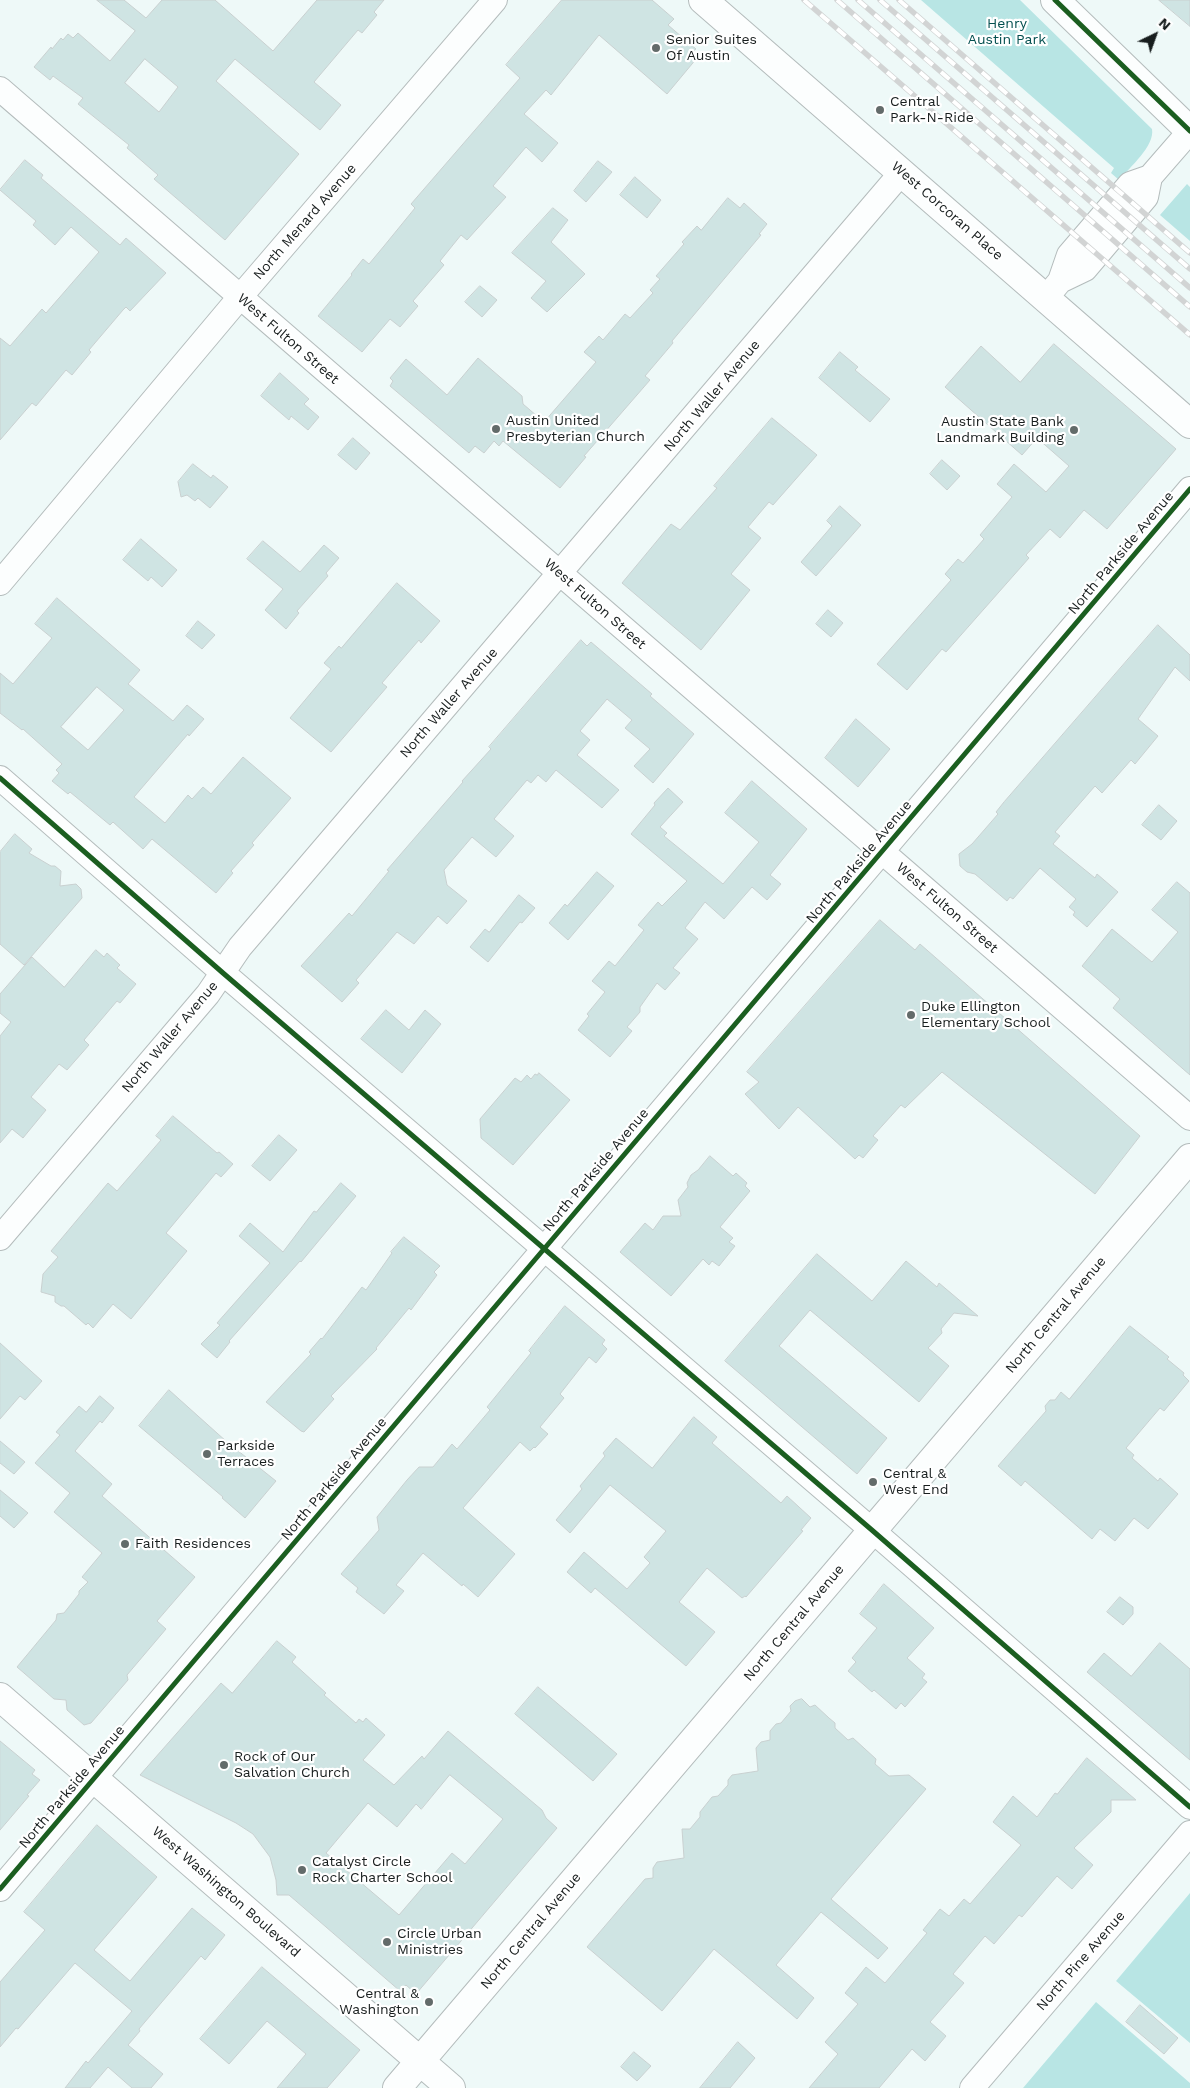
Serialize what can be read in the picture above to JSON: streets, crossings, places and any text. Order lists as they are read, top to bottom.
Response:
{
  "streets": {
    "street": [
      "West Corcoran Place",
      "North Menard Avenue",
      "West Fulton Street",
      "North Waller Avenue",
      "North Parkside Avenue",
      "North Central Avenue",
      "West Washington Boulevard",
      "North Pine Avenue"
    ]
  },
  "crossings": [
    ["West Corcoran Place", "North Waller Avenue"],
    ["North Menard Avenue", "West Fulton Street"],
    ["West Fulton Street", "North Waller Avenue"],
    ["West Fulton Street", "North Parkside Avenue"],
    ["North Parkside Avenue", "West Washington Boulevard"],
    ["North Central Avenue", "West Washington Boulevard"]
  ],
  "parks": ["Henry Austin Park"],
  "places": [
    "Senior Suites Of Austin",
    "Central Park-N-Ride",
    "Austin United Presbyterian Church",
    "Austin State Bank Landmark Building",
    "Duke Ellington Elementary School",
    "Parkside Terraces",
    "Central & West End",
    "Faith Residences",
    "Rock of Our Salvation Church",
    "Catalyst Circle Rock Charter School",
    "Circle Urban Ministries",
    "Central & Washington"
  ],
  "north": "top right"
}
